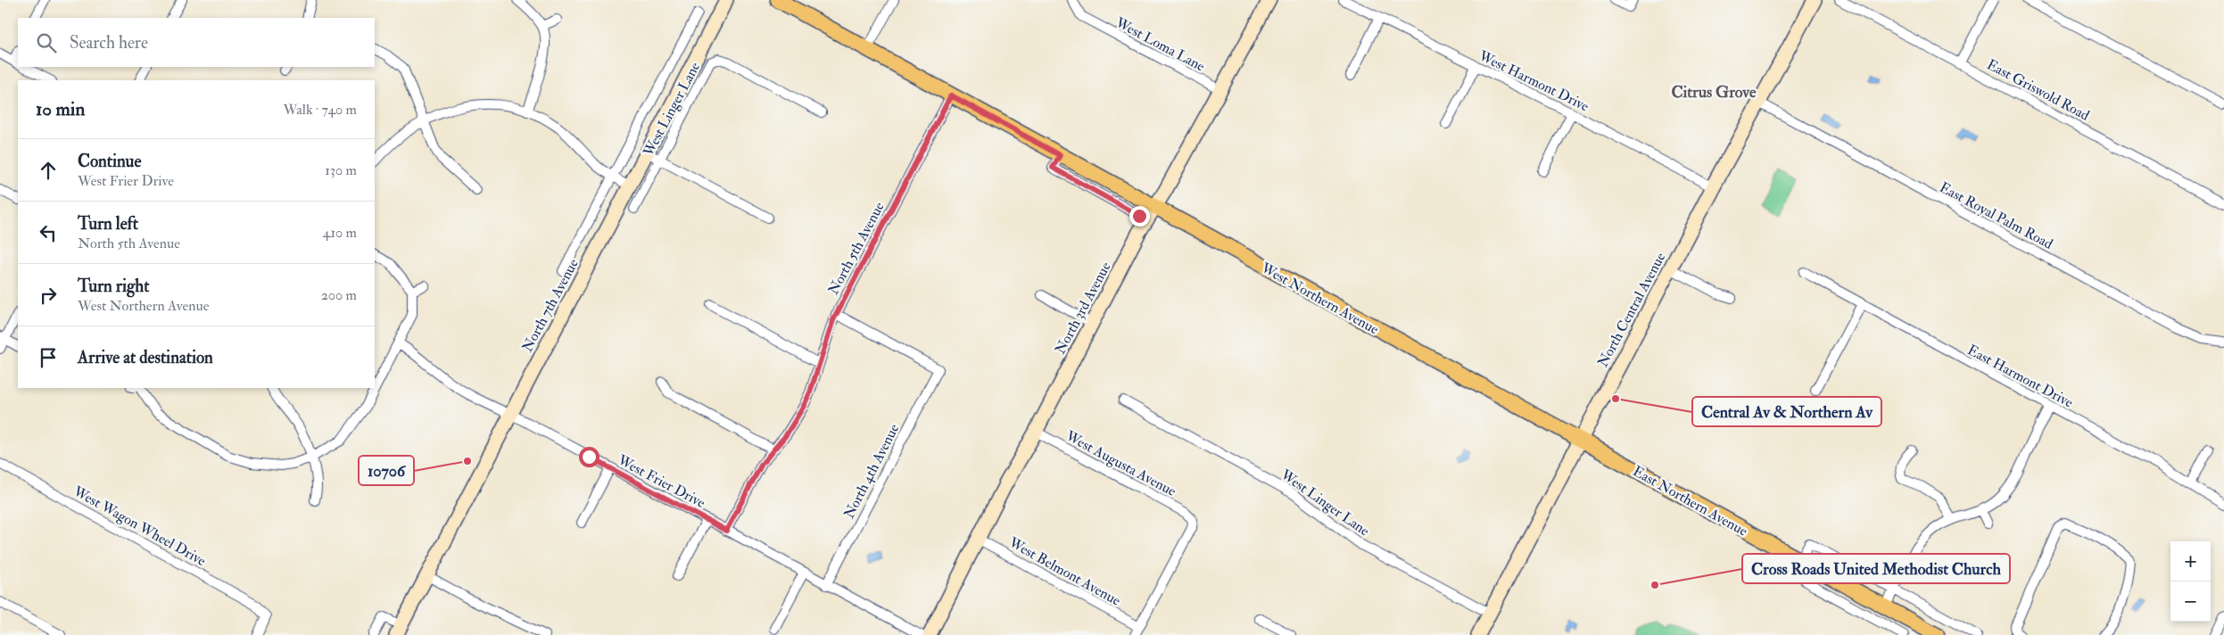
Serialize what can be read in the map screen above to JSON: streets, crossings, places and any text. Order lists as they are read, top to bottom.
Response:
{
  "streets": {
    "main road": [
      "West Northern Avenue",
      "North 7th Avenue",
      "North 3rd Avenue",
      "North Central Avenue",
      "East Northern Avenue"
    ],
    "street": [
      "West Loma Lane",
      "West Harmont Drive",
      "East Griswold Road",
      "West Linger Lane",
      "East Royal Palm Road",
      "North 5th Avenue",
      "East Harmont Drive",
      "West Augusta Avenue",
      "North 4th Avenue",
      "West Frier Drive",
      "West Wagon Wheel Drive",
      "West Belmont Avenue"
    ]
  },
  "crossings": [
    ["West Loma Lane", "North 3rd Avenue"],
    ["West Harmont Drive", "North Central Avenue"],
    ["West Linger Lane", "North Central Avenue"],
    ["East Royal Palm Road", "North Central Avenue"],
    ["North 5th Avenue", "West Northern Avenue"],
    ["North 5th Avenue", "North 4th Avenue"],
    ["North 5th Avenue", "West Frier Drive"],
    ["West Northern Avenue", "North 3rd Avenue"],
    ["West Northern Avenue", "North Central Avenue"],
    ["West Northern Avenue", "East Northern Avenue"],
    ["North 7th Avenue", "West Frier Drive"],
    ["North 3rd Avenue", "West Augusta Avenue"],
    ["North 3rd Avenue", "West Belmont Avenue"],
    ["North Central Avenue", "East Northern Avenue"],
    ["West Augusta Avenue", "West Belmont Avenue"],
    ["North 4th Avenue", "West Frier Drive"]
  ],
  "districts": ["Citrus Grove"],
  "places": ["Central Av & Northern Av", "10706", "Cross Roads United Methodist Church"],
  "page": {
    "search": "Search here",
    "heading": ["10 min", "Walk · 740 m"],
    "list": [
      ["Continue", "West Frier Drive", "130 m"],
      ["Turn left", "North 5th Avenue", "410 m"],
      ["Turn right", "West Northern Avenue", "200 m"],
      "Arrive at destination"
    ],
    "map_buttons": ["+", "−"]
  }
}
